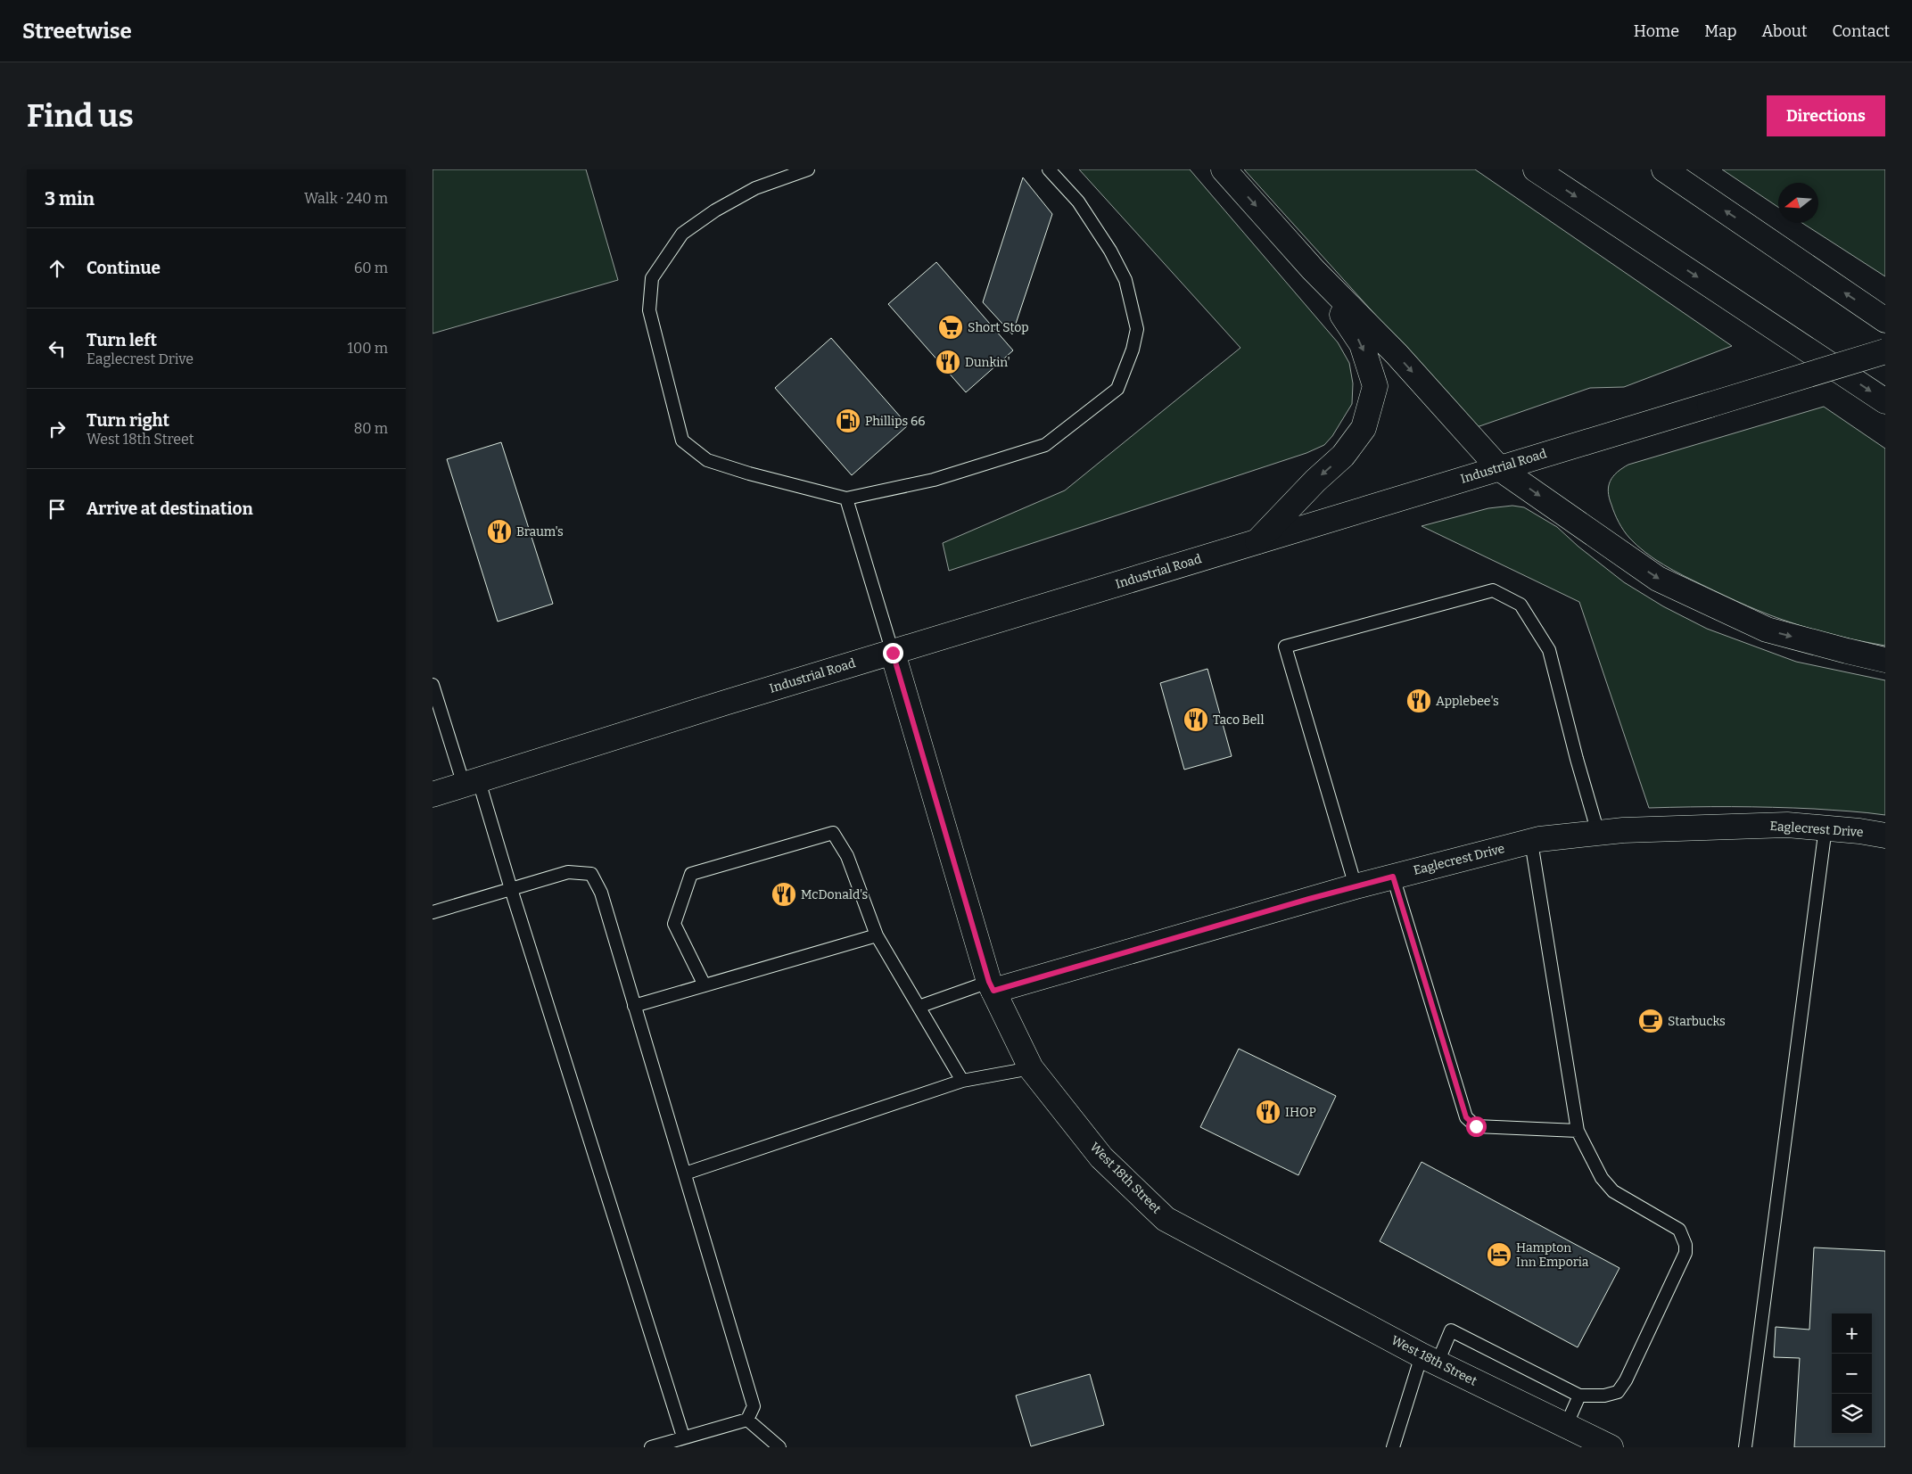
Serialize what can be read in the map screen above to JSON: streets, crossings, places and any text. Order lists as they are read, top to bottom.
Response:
{
  "streets": {
    "main road": ["Industrial Road", "Eaglecrest Drive", "West 18th Street"]
  },
  "crossings": [
    ["Industrial Road", "West 18th Street"],
    ["Eaglecrest Drive", "West 18th Street"]
  ],
  "places": {
    "supermarket": ["Short Stop"],
    "restaurant": [
      "Dunkin'",
      "Braum's",
      "Applebee's",
      "Taco Bell",
      "McDonald's",
      "IHOP"
    ],
    "fuel station": ["Phillips 66"],
    "cafe": ["Starbucks"],
    "hotel": ["Hampton Inn Emporia"]
  },
  "north": "left",
  "page": {
    "header": "Streetwise",
    "nav": [
      "Home",
      "Map",
      "About",
      "Contact"
    ],
    "buttons": "Directions",
    "title": "Find us",
    "heading": ["3 min", "Walk · 240 m"],
    "list": [
      ["Continue", "60 m"],
      ["Turn left", "Eaglecrest Drive", "100 m"],
      ["Turn right", "West 18th Street", "80 m"],
      "Arrive at destination"
    ],
    "map_buttons": ["+", "−"]
  }
}
